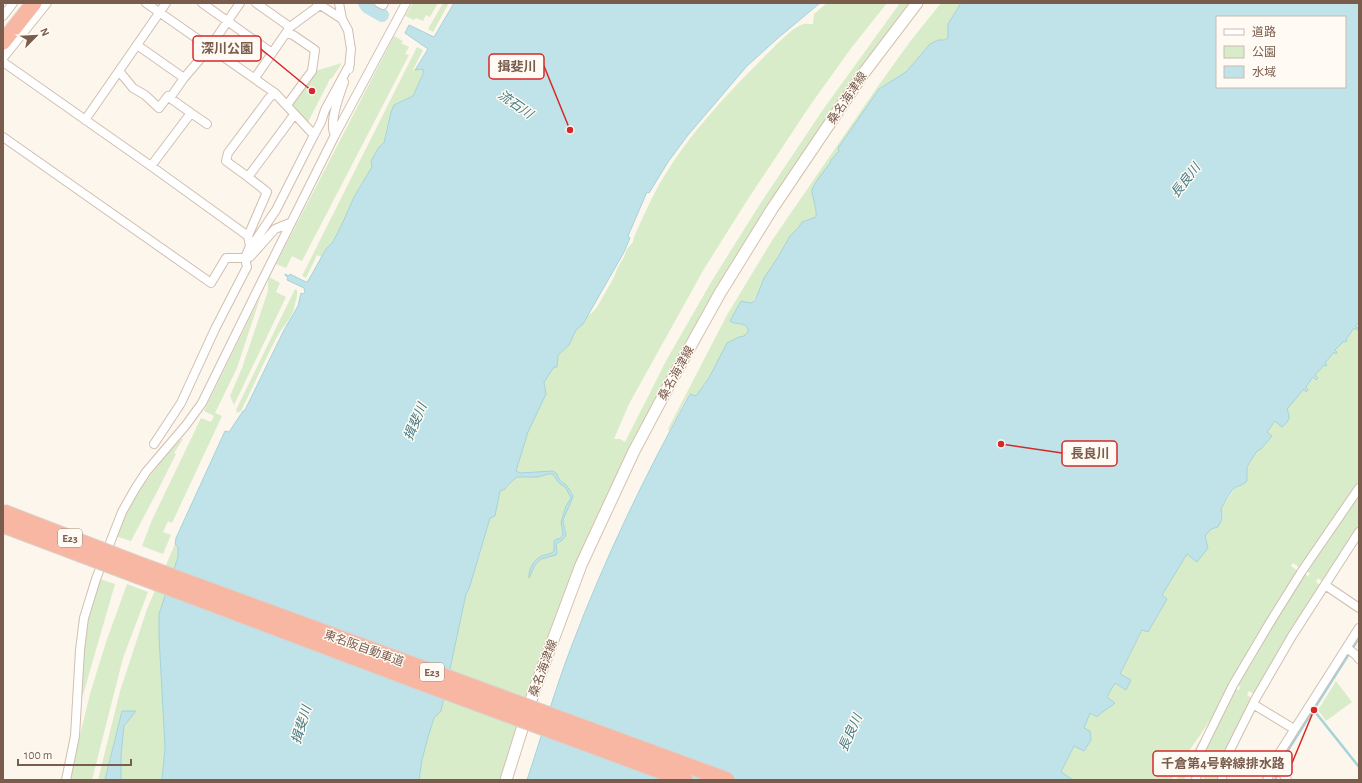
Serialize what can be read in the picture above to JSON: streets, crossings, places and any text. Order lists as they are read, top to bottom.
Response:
{
  "streets": {
    "highway": ["E23", "東名阪自動車道"],
    "main road": ["桑名海津線"]
  },
  "water": ["流石川", "長良川", "揖斐川"],
  "places": [
    "深川公園",
    "揖斐川",
    "長良川",
    "千倉第4号幹線排水路"
  ],
  "legend": ["道路", "公園", "水域"],
  "scale_bar": "100 m",
  "north": "top right"
}
